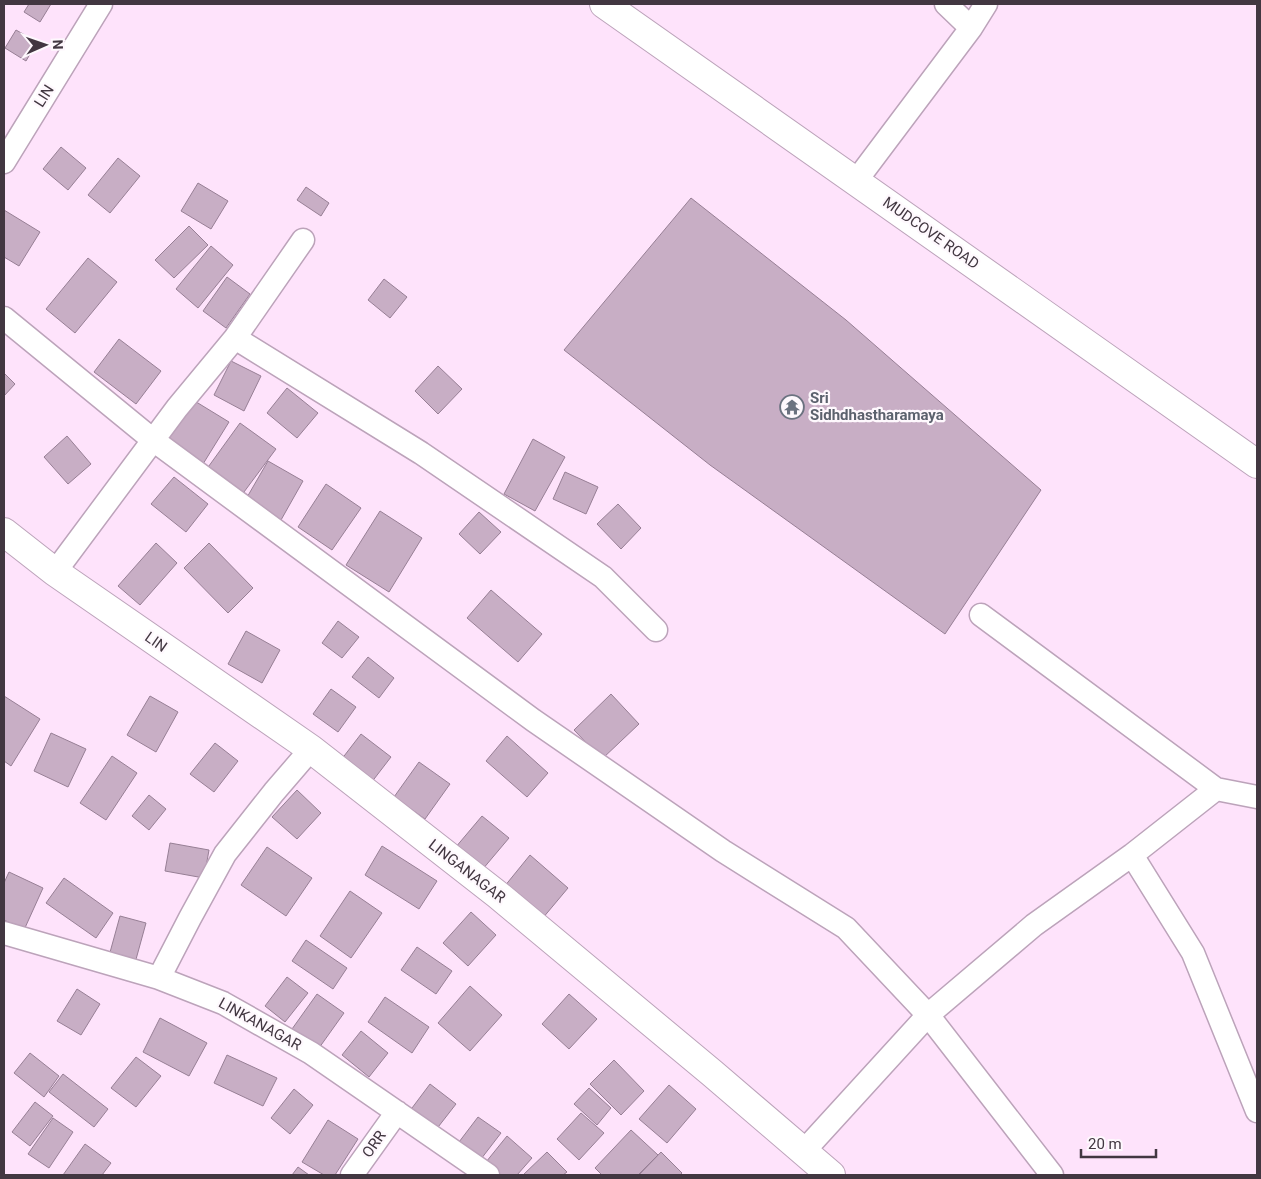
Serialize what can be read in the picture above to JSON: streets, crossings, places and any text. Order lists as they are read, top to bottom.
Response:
{
  "streets": {
    "street": [
      "LIN",
      "MUDCOVE ROAD",
      "LINGANAGAR",
      "LINKANAGAR",
      "ORR"
    ]
  },
  "crossings": [
    ["LIN", "LINGANAGAR"],
    ["LINKANAGAR", "ORR"]
  ],
  "places": {
    "temple": ["Sri Sidhdhastharamaya"]
  },
  "scale_bar": "20 m",
  "north": "right"
}
